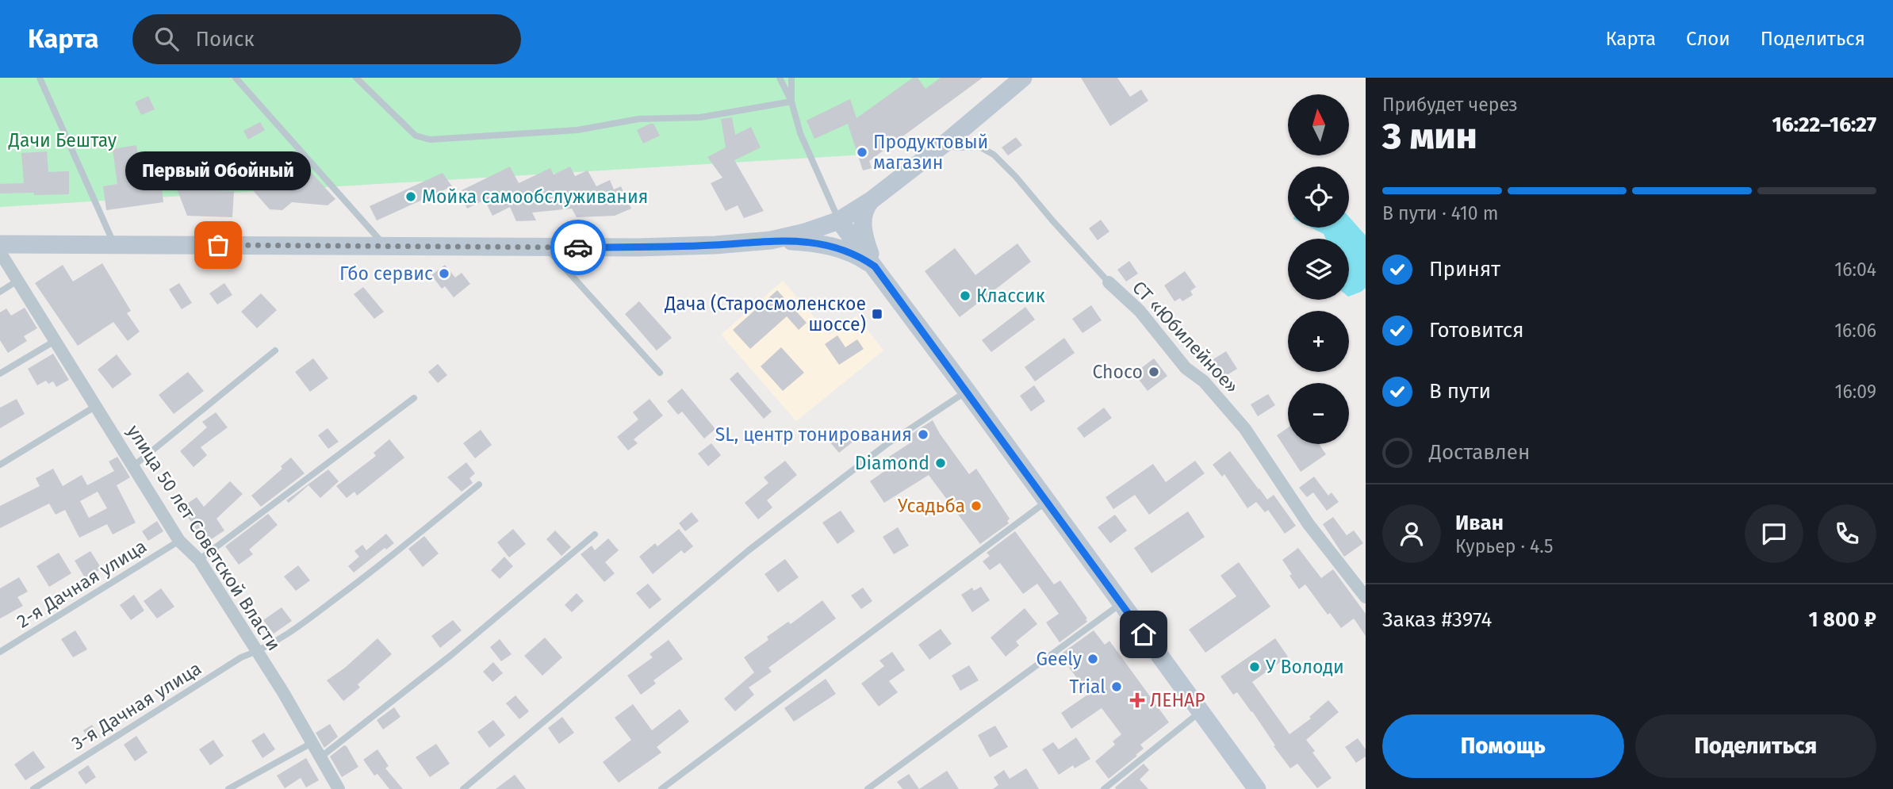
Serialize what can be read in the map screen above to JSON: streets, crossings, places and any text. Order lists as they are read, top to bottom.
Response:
{
  "streets": {
    "street": ["СТ «Юбилейное»", "улица 50 лет Советской Власти"],
    "lane": ["2-я Дачная улица", "3-я Дачная улица"]
  },
  "crossings": [
    ["улица 50 лет Советской Власти", "2-я Дачная улица"],
    ["улица 50 лет Советской Власти", "3-я Дачная улица"]
  ],
  "parks": ["Дачи Бештау"],
  "places": {
    "other": [
      "Продуктовый магазин",
      "Мойка самообслуживания",
      "Первый Обойный",
      "Гбо cервис",
      "Классик",
      "Choco",
      "SL, центр тонирования",
      "Diamond",
      "Усадьба",
      "Geely",
      "У Володи",
      "Trial"
    ],
    "transit": ["Дача (Старосмоленское шоссе)"],
    "health": ["ЛЕНАР"]
  },
  "north": "top",
  "page": {
    "header": "Карта",
    "search": "Поиск",
    "nav": ["Карта", "Слои", "Поделиться"],
    "heading": ["3 мин", "Прибудет через", "16:22–16:27"],
    "panel": [
      "Иван",
      "Курьер · 4.5",
      "Заказ #3974",
      "1 800 ₽"
    ],
    "map_buttons": ["+", "−"],
    "bubble": "Первый Обойный",
    "bar": "В пути · 410 m",
    "list": [
      ["Принят", "16:04"],
      ["Готовится", "16:06"],
      ["В пути", "16:09"],
      "Доставлен"
    ],
    "buttons": ["Помощь", "Поделиться"]
  }
}
